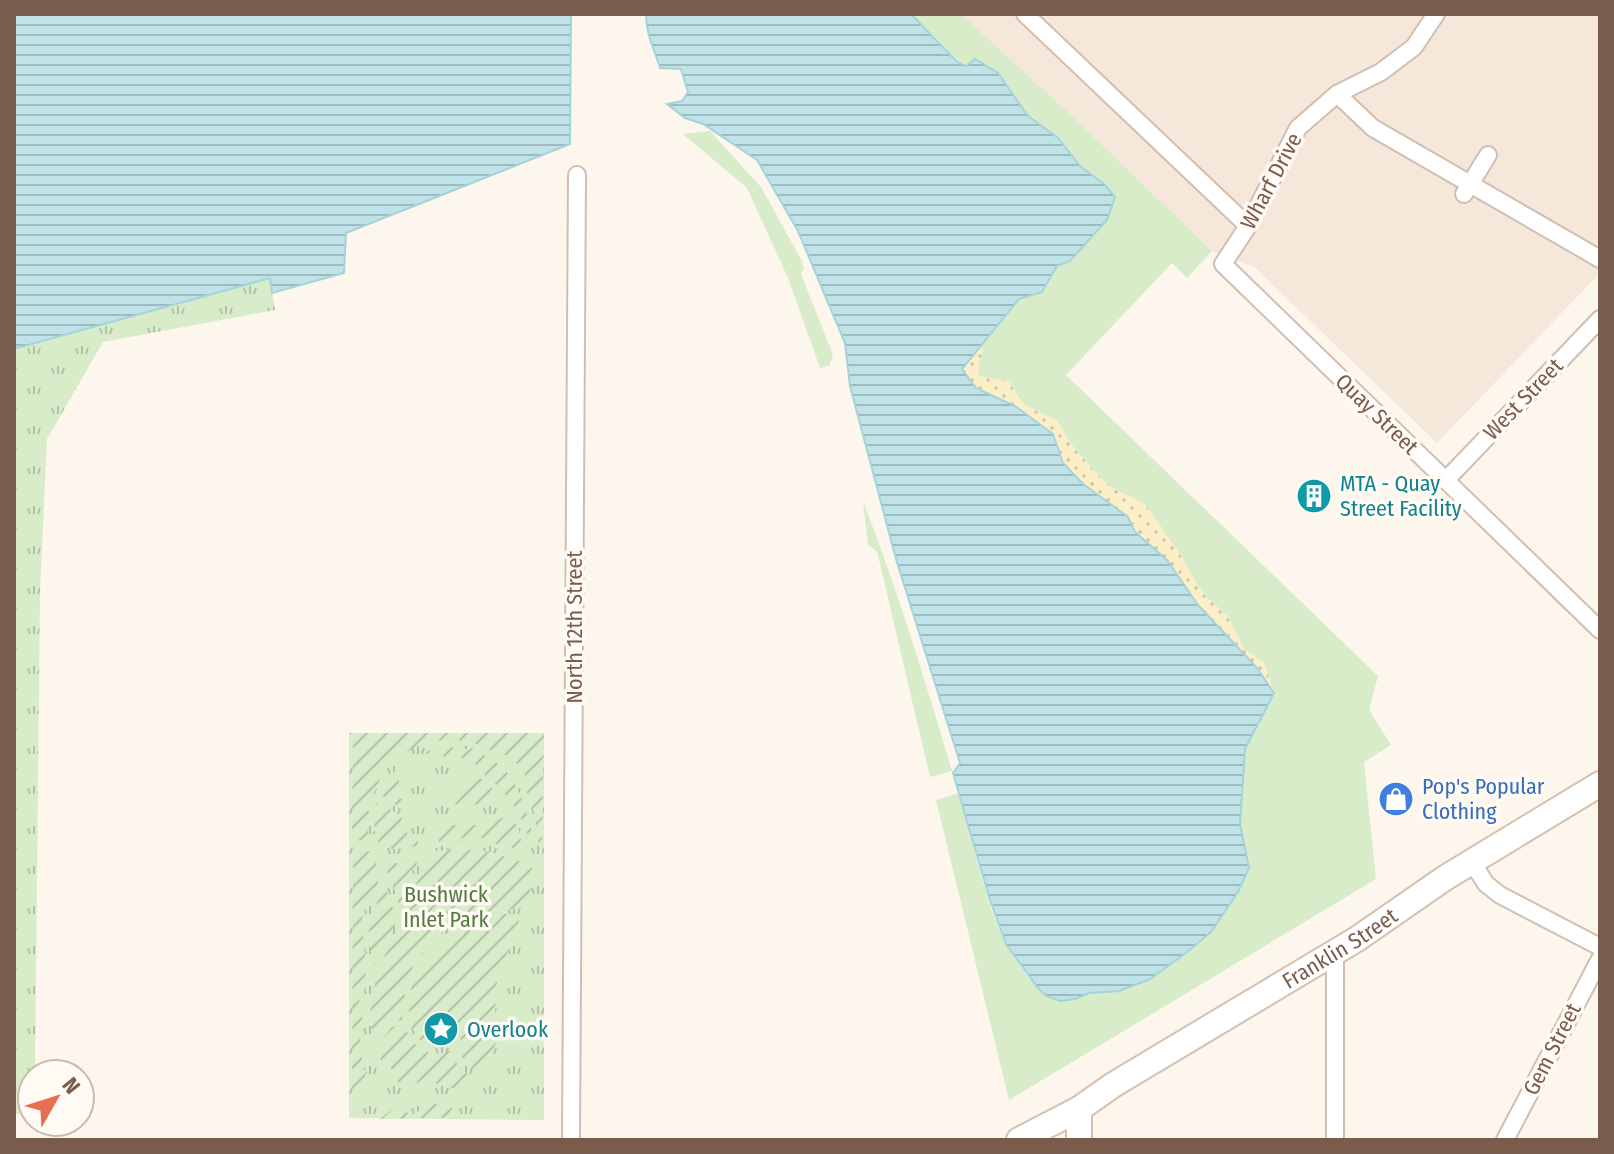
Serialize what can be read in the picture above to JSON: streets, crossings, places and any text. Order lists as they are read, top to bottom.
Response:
{
  "streets": {
    "main road": ["Franklin Street"],
    "street": [
      "Wharf Drive",
      "West Street",
      "Quay Street",
      "North 12th Street",
      "Gem Street"
    ]
  },
  "crossings": [
    ["Wharf Drive", "Quay Street"],
    ["West Street", "Quay Street"]
  ],
  "parks": ["Bushwick Inlet Park"],
  "places": {
    "building": ["MTA - Quay Street Facility"],
    "shop": ["Pop's Popular Clothing"],
    "place": ["Overlook"]
  },
  "north": "top right"
}
